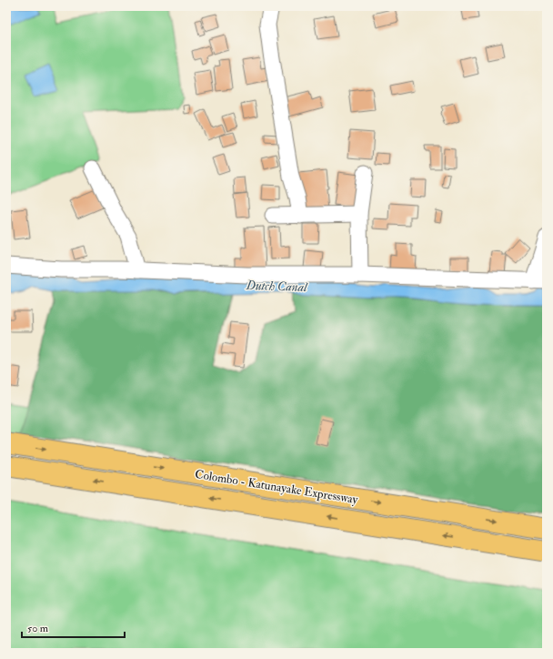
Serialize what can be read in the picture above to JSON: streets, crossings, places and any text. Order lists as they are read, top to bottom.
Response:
{
  "streets": {
    "highway": ["Colombo - Katunayake Expressway"]
  },
  "water": ["Dutch Canal"],
  "scale_bar": "50 m"
}
